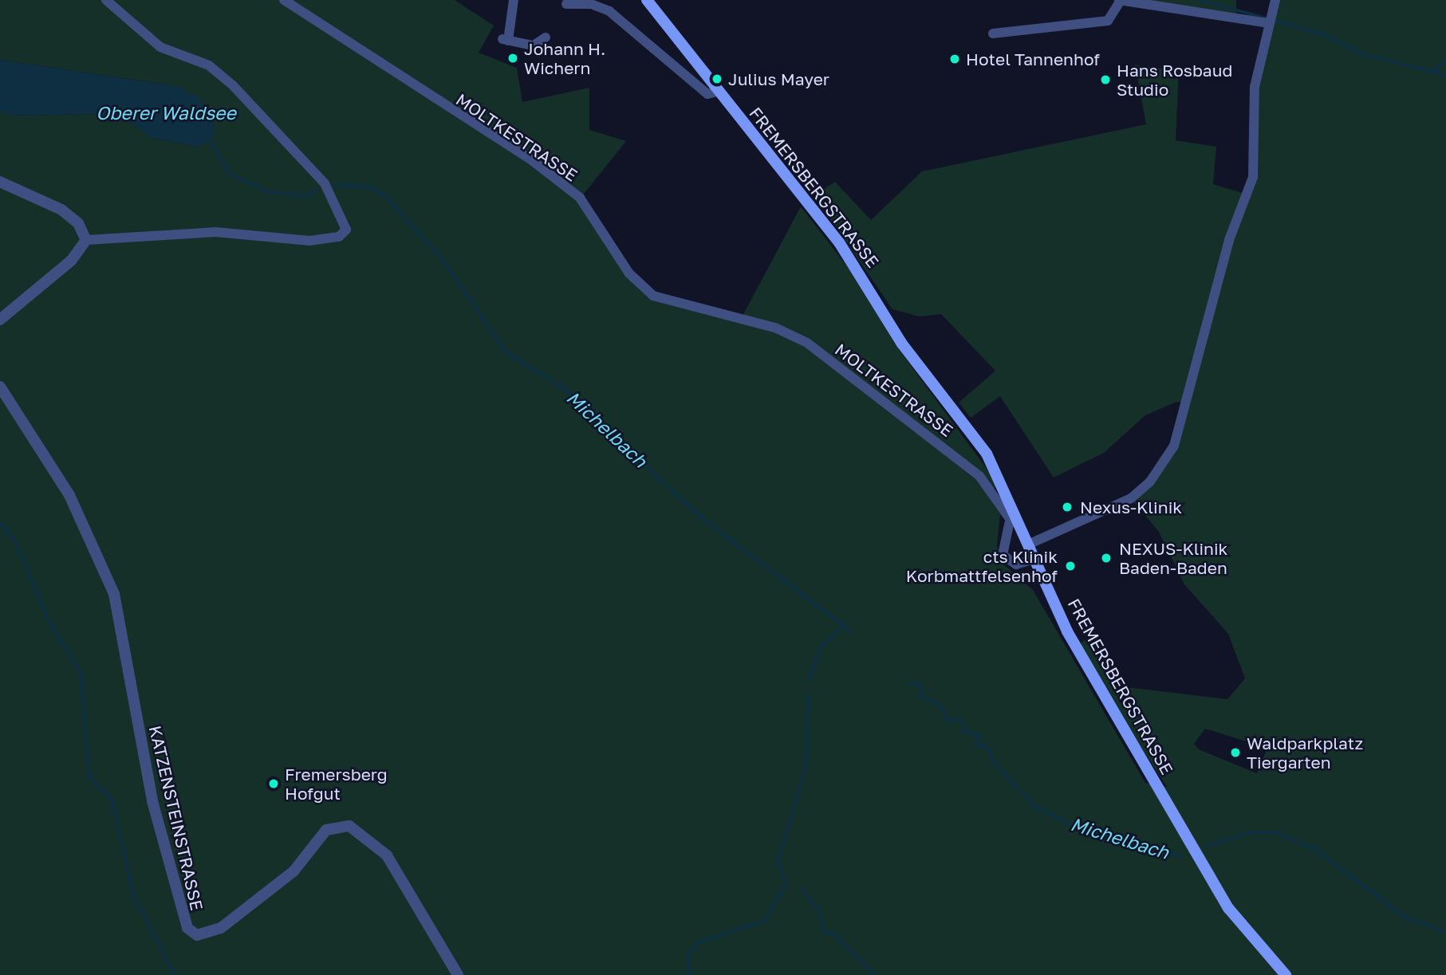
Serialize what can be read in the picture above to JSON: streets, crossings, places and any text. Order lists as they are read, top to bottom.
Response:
{
  "streets": {
    "main road": ["FREMERSBERGSTRASSE"],
    "street": ["MOLTKESTRASSE", "KATZENSTEINSTRASSE"]
  },
  "crossings": [
    ["MOLTKESTRASSE", "FREMERSBERGSTRASSE"]
  ],
  "water": ["Oberer Waldsee", "Michelbach"],
  "places": [
    "Johann H. Wichern",
    "Hotel Tannenhof",
    "Julius Mayer",
    "Hans Rosbaud Studio",
    "Nexus-Klinik",
    "NEXUS-Klinik Baden-Baden",
    "cts Klinik Korbmattfelsenhof",
    "Waldparkplatz Tiergarten",
    "Fremersberg Hofgut"
  ]
}
